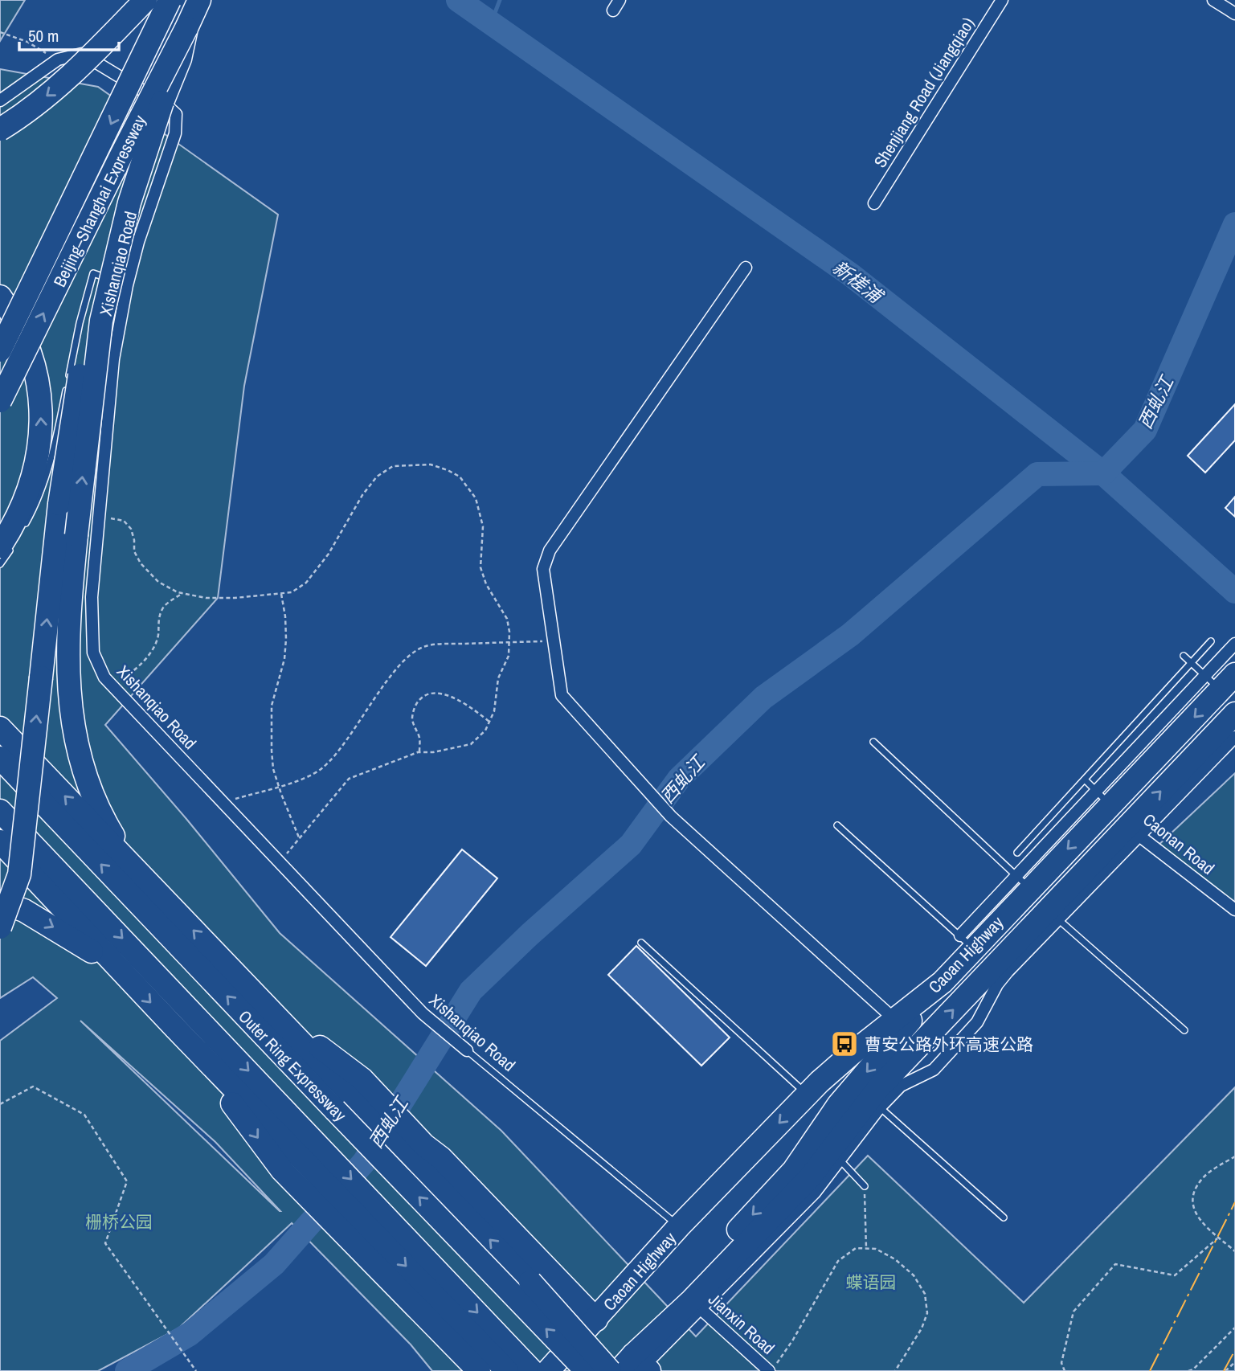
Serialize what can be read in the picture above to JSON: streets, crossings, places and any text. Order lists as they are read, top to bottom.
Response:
{
  "streets": {
    "highway": ["Beijing–Shanghai Expressway", "Caoan Highway", "Outer Ring Expressway"],
    "street": [
      "Shenjiang Road (Jiangqiao)",
      "Xishanqiao Road",
      "Caonan Road",
      "Jianxin Road"
    ]
  },
  "crossings": [
    ["Xishanqiao Road", "Caoan Highway"],
    ["Caonan Road", "Caoan Highway"],
    ["Caoan Highway", "Jianxin Road"]
  ],
  "water": ["新槎浦", "西虬江"],
  "parks": ["栅桥公园", "蝶语园"],
  "places": {
    "bus stop": ["曹安公路外环高速公路"]
  },
  "scale_bar": "50 m"
}
